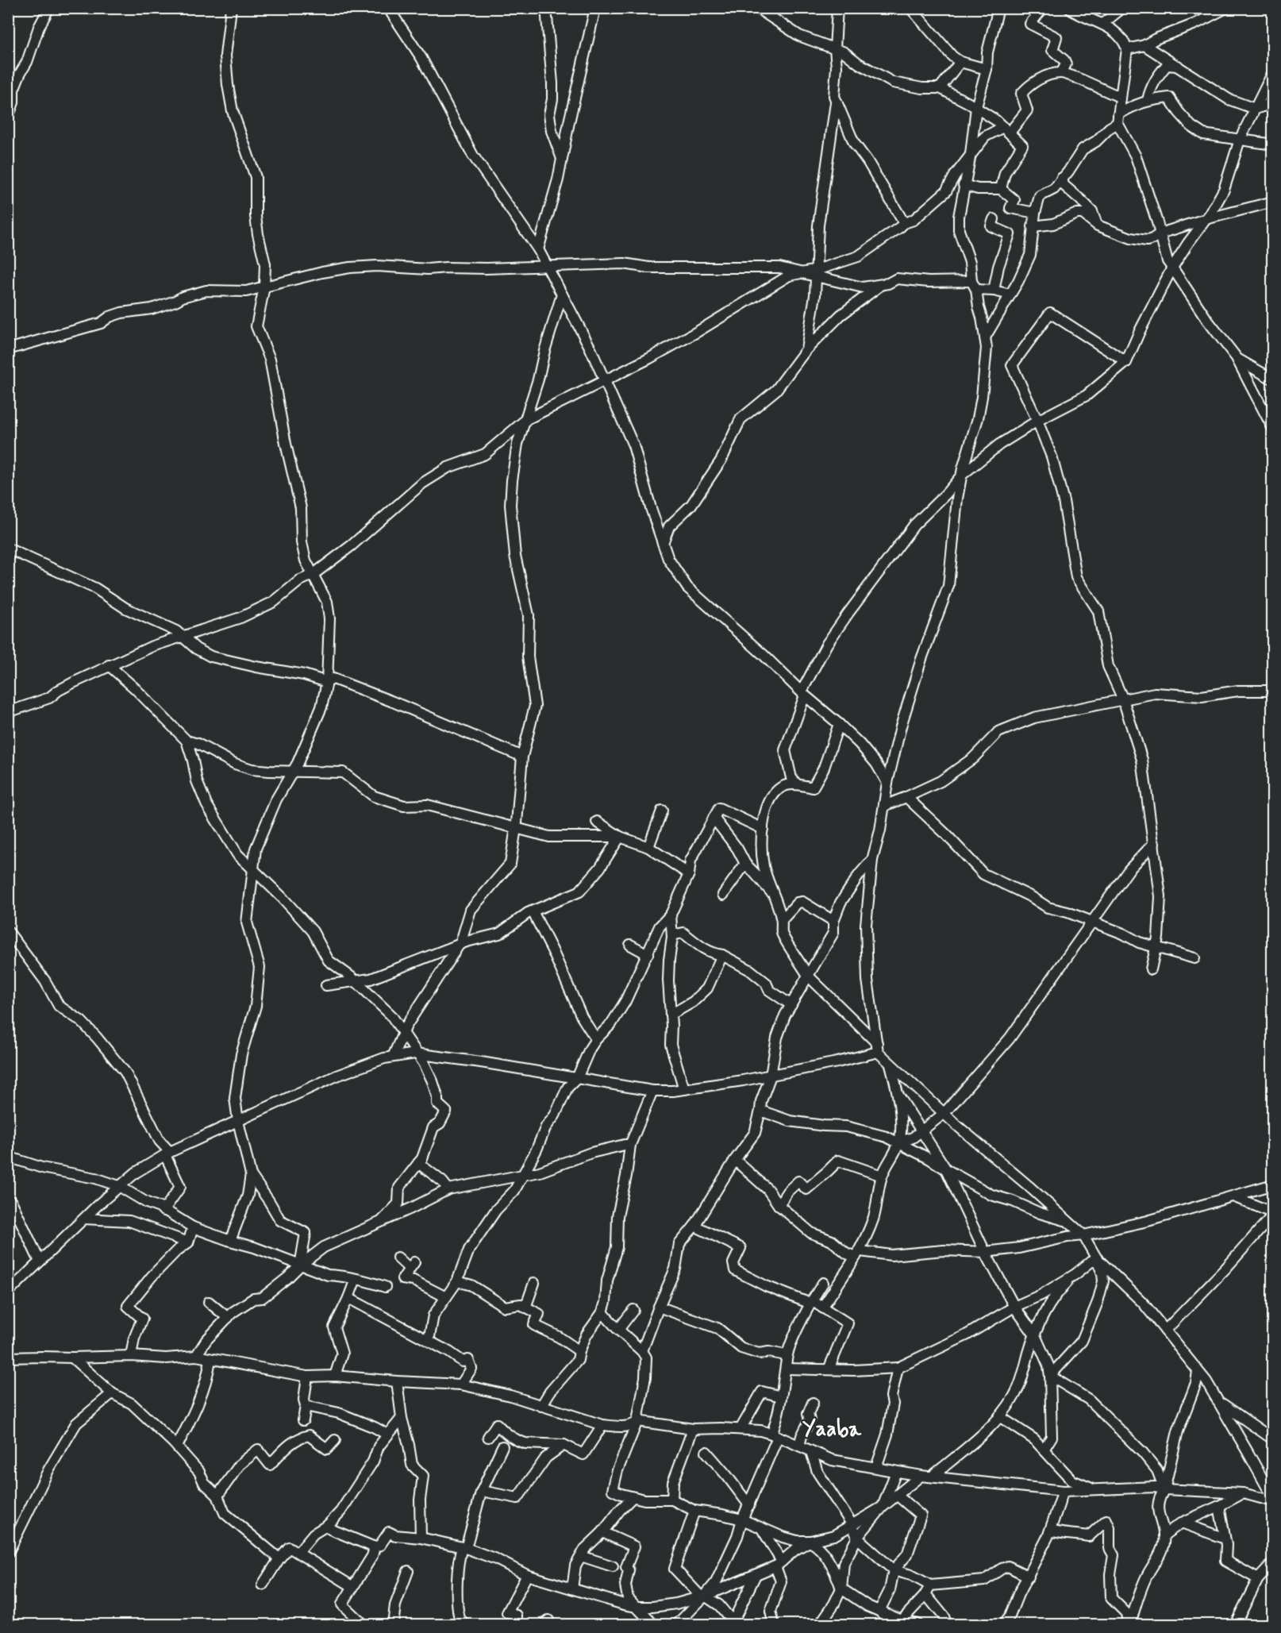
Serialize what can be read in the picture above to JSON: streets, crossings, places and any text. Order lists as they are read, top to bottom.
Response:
{
  "districts": ["Yaaba"]
}
